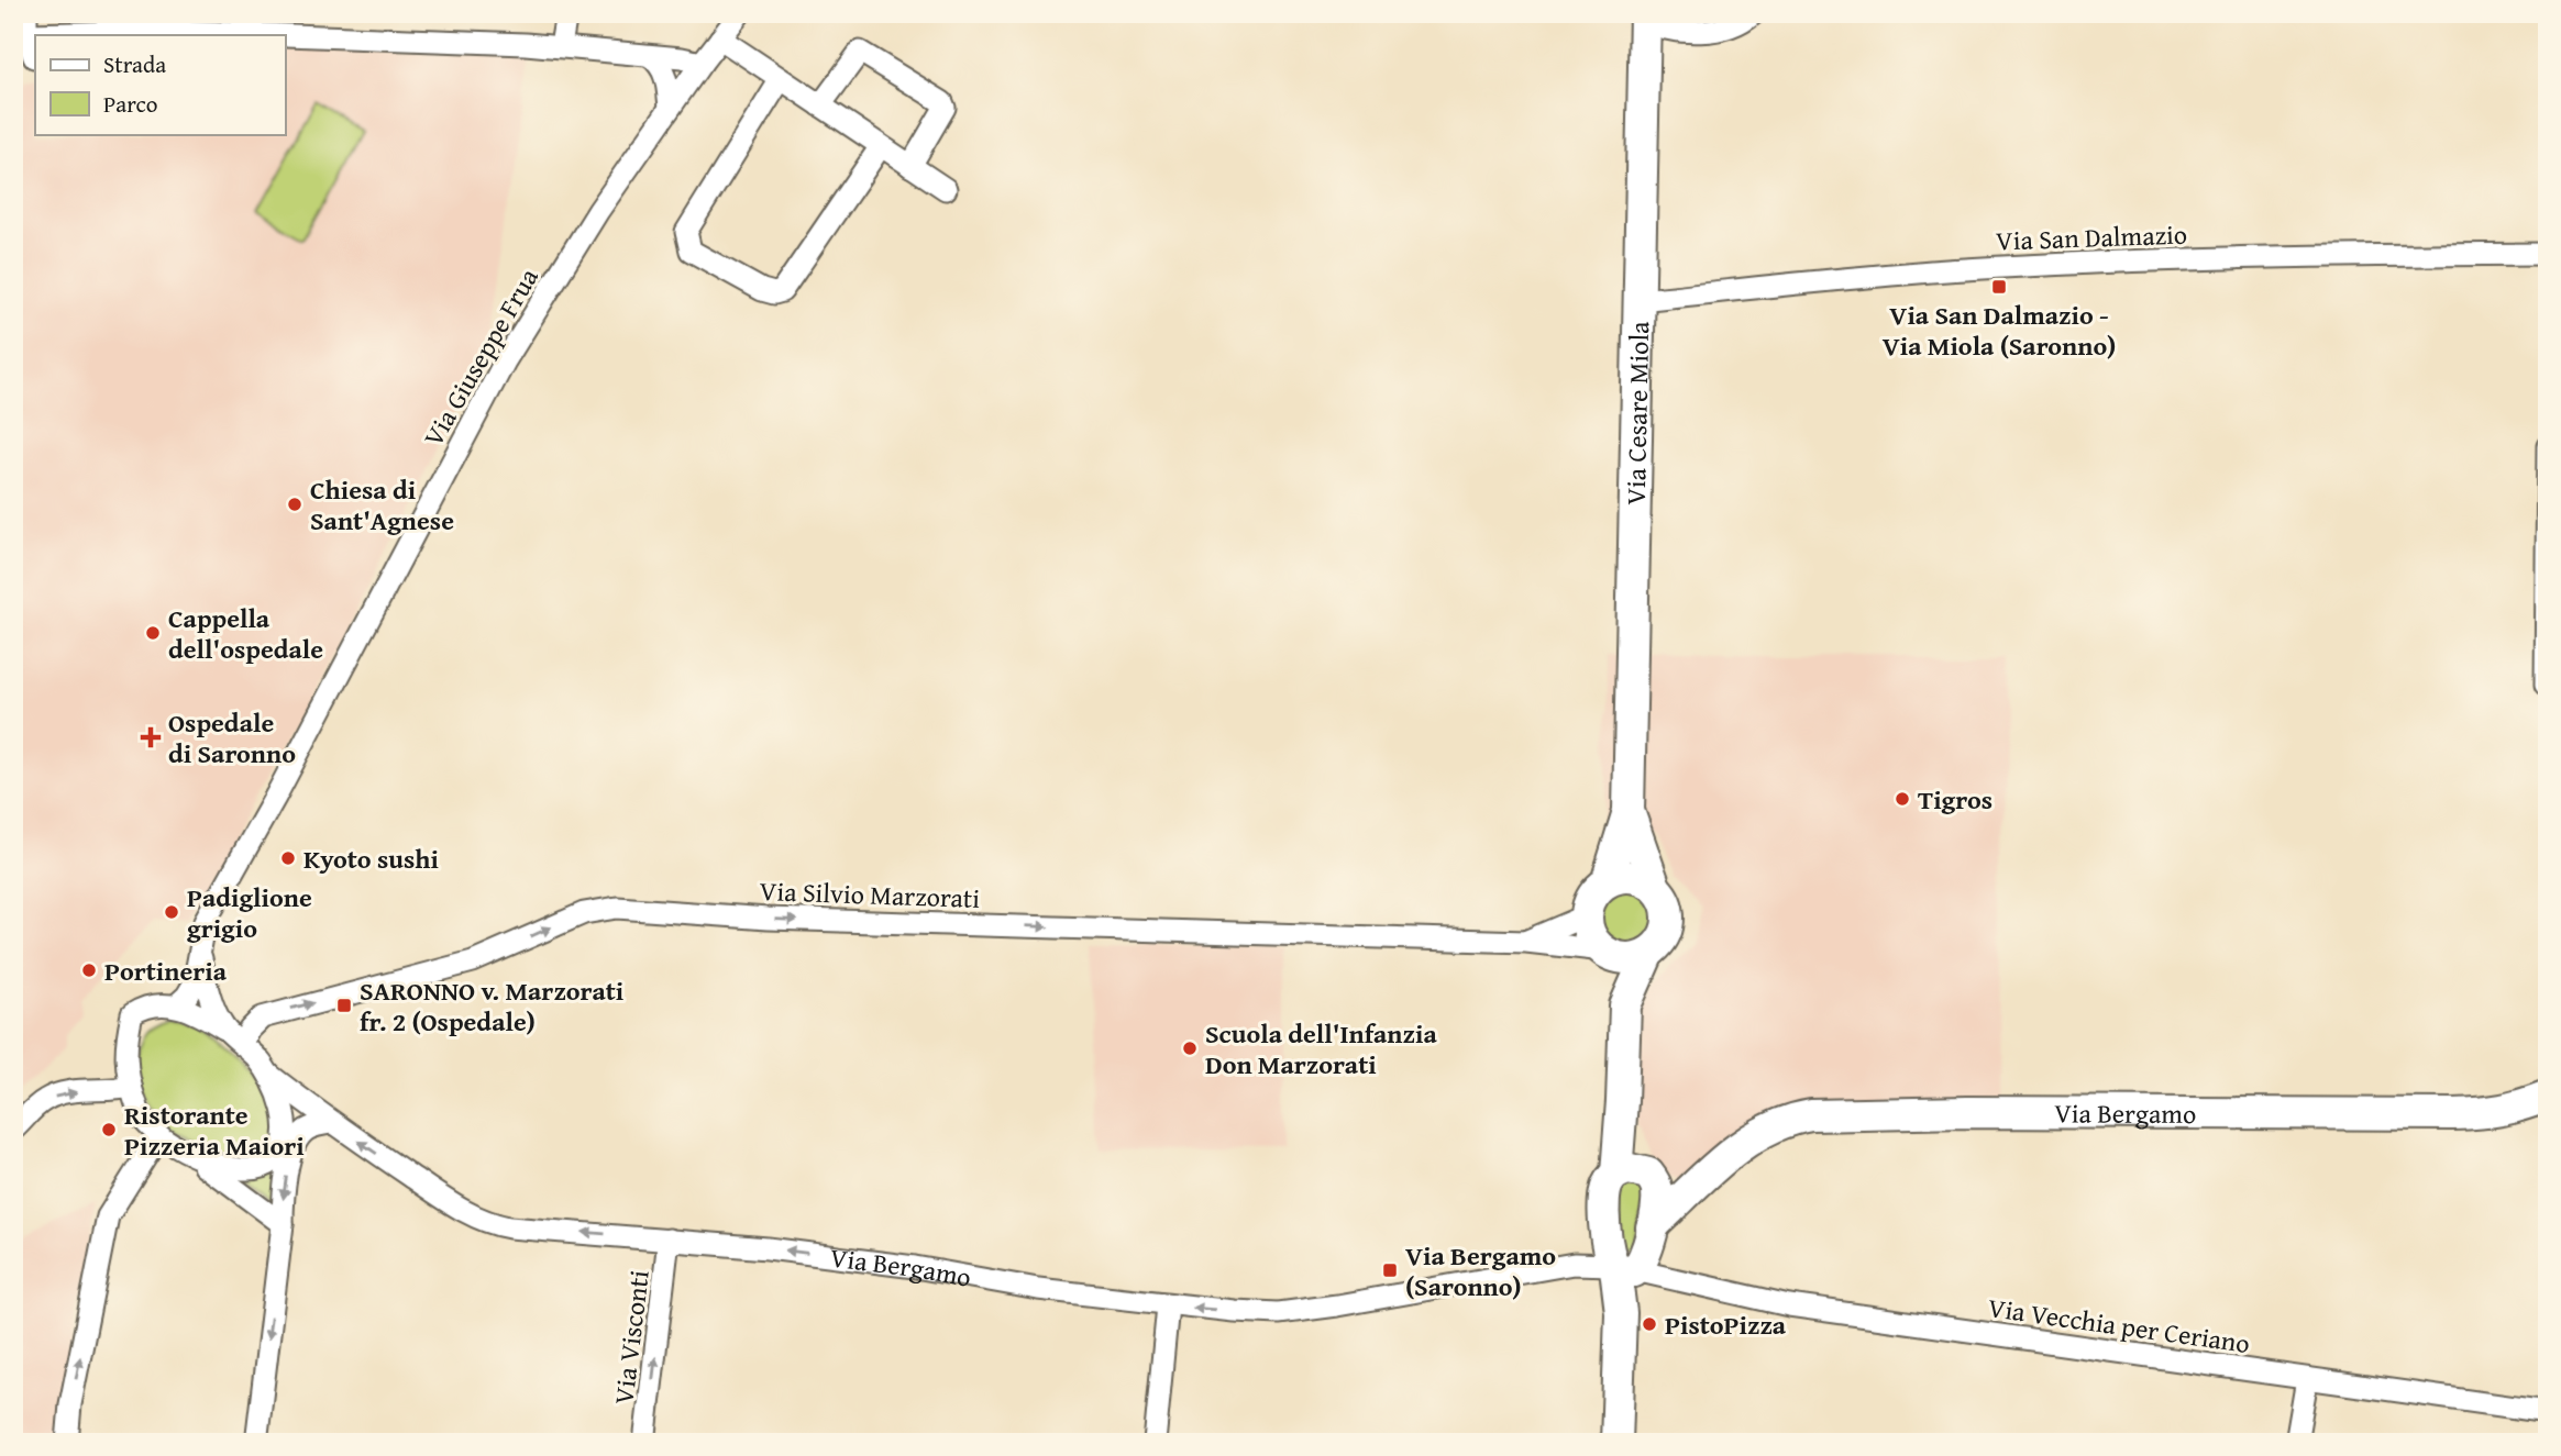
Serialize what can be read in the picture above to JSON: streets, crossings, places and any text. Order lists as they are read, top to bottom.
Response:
{
  "streets": {
    "street": [
      "Via San Dalmazio",
      "Via Giuseppe Frua",
      "Via Cesare Miola",
      "Via Silvio Marzorati",
      "Via Bergamo",
      "Via Vecchia per Ceriano",
      "Via Visconti"
    ]
  },
  "crossings": [
    ["Via San Dalmazio", "Via Cesare Miola"],
    ["Via Cesare Miola", "Via Silvio Marzorati"],
    ["Via Cesare Miola", "Via Bergamo"],
    ["Via Cesare Miola", "Via Vecchia per Ceriano"],
    ["Via Silvio Marzorati", "Via Bergamo"],
    ["Via Bergamo", "Via Vecchia per Ceriano"],
    ["Via Bergamo", "Via Visconti"]
  ],
  "one_way": ["Via Silvio Marzorati", "Via Bergamo", "Via Visconti"],
  "places": {
    "transit": ["Via San Dalmazio - Via Miola (Saronno)", "SARONNO v. Marzorati fr. 2 (Ospedale)", "Via Bergamo (Saronno)"],
    "other": [
      "Chiesa di Sant'Agnese",
      "Cappella dell'ospedale",
      "Tigros",
      "Kyoto sushi",
      "Padiglione grigio",
      "Portineria",
      "Scuola dell'Infanzia Don Marzorati",
      "Ristorante Pizzeria Maiori",
      "PistoPizza"
    ],
    "health": ["Ospedale di Saronno"]
  },
  "legend": ["Strada", "Parco"]
}
